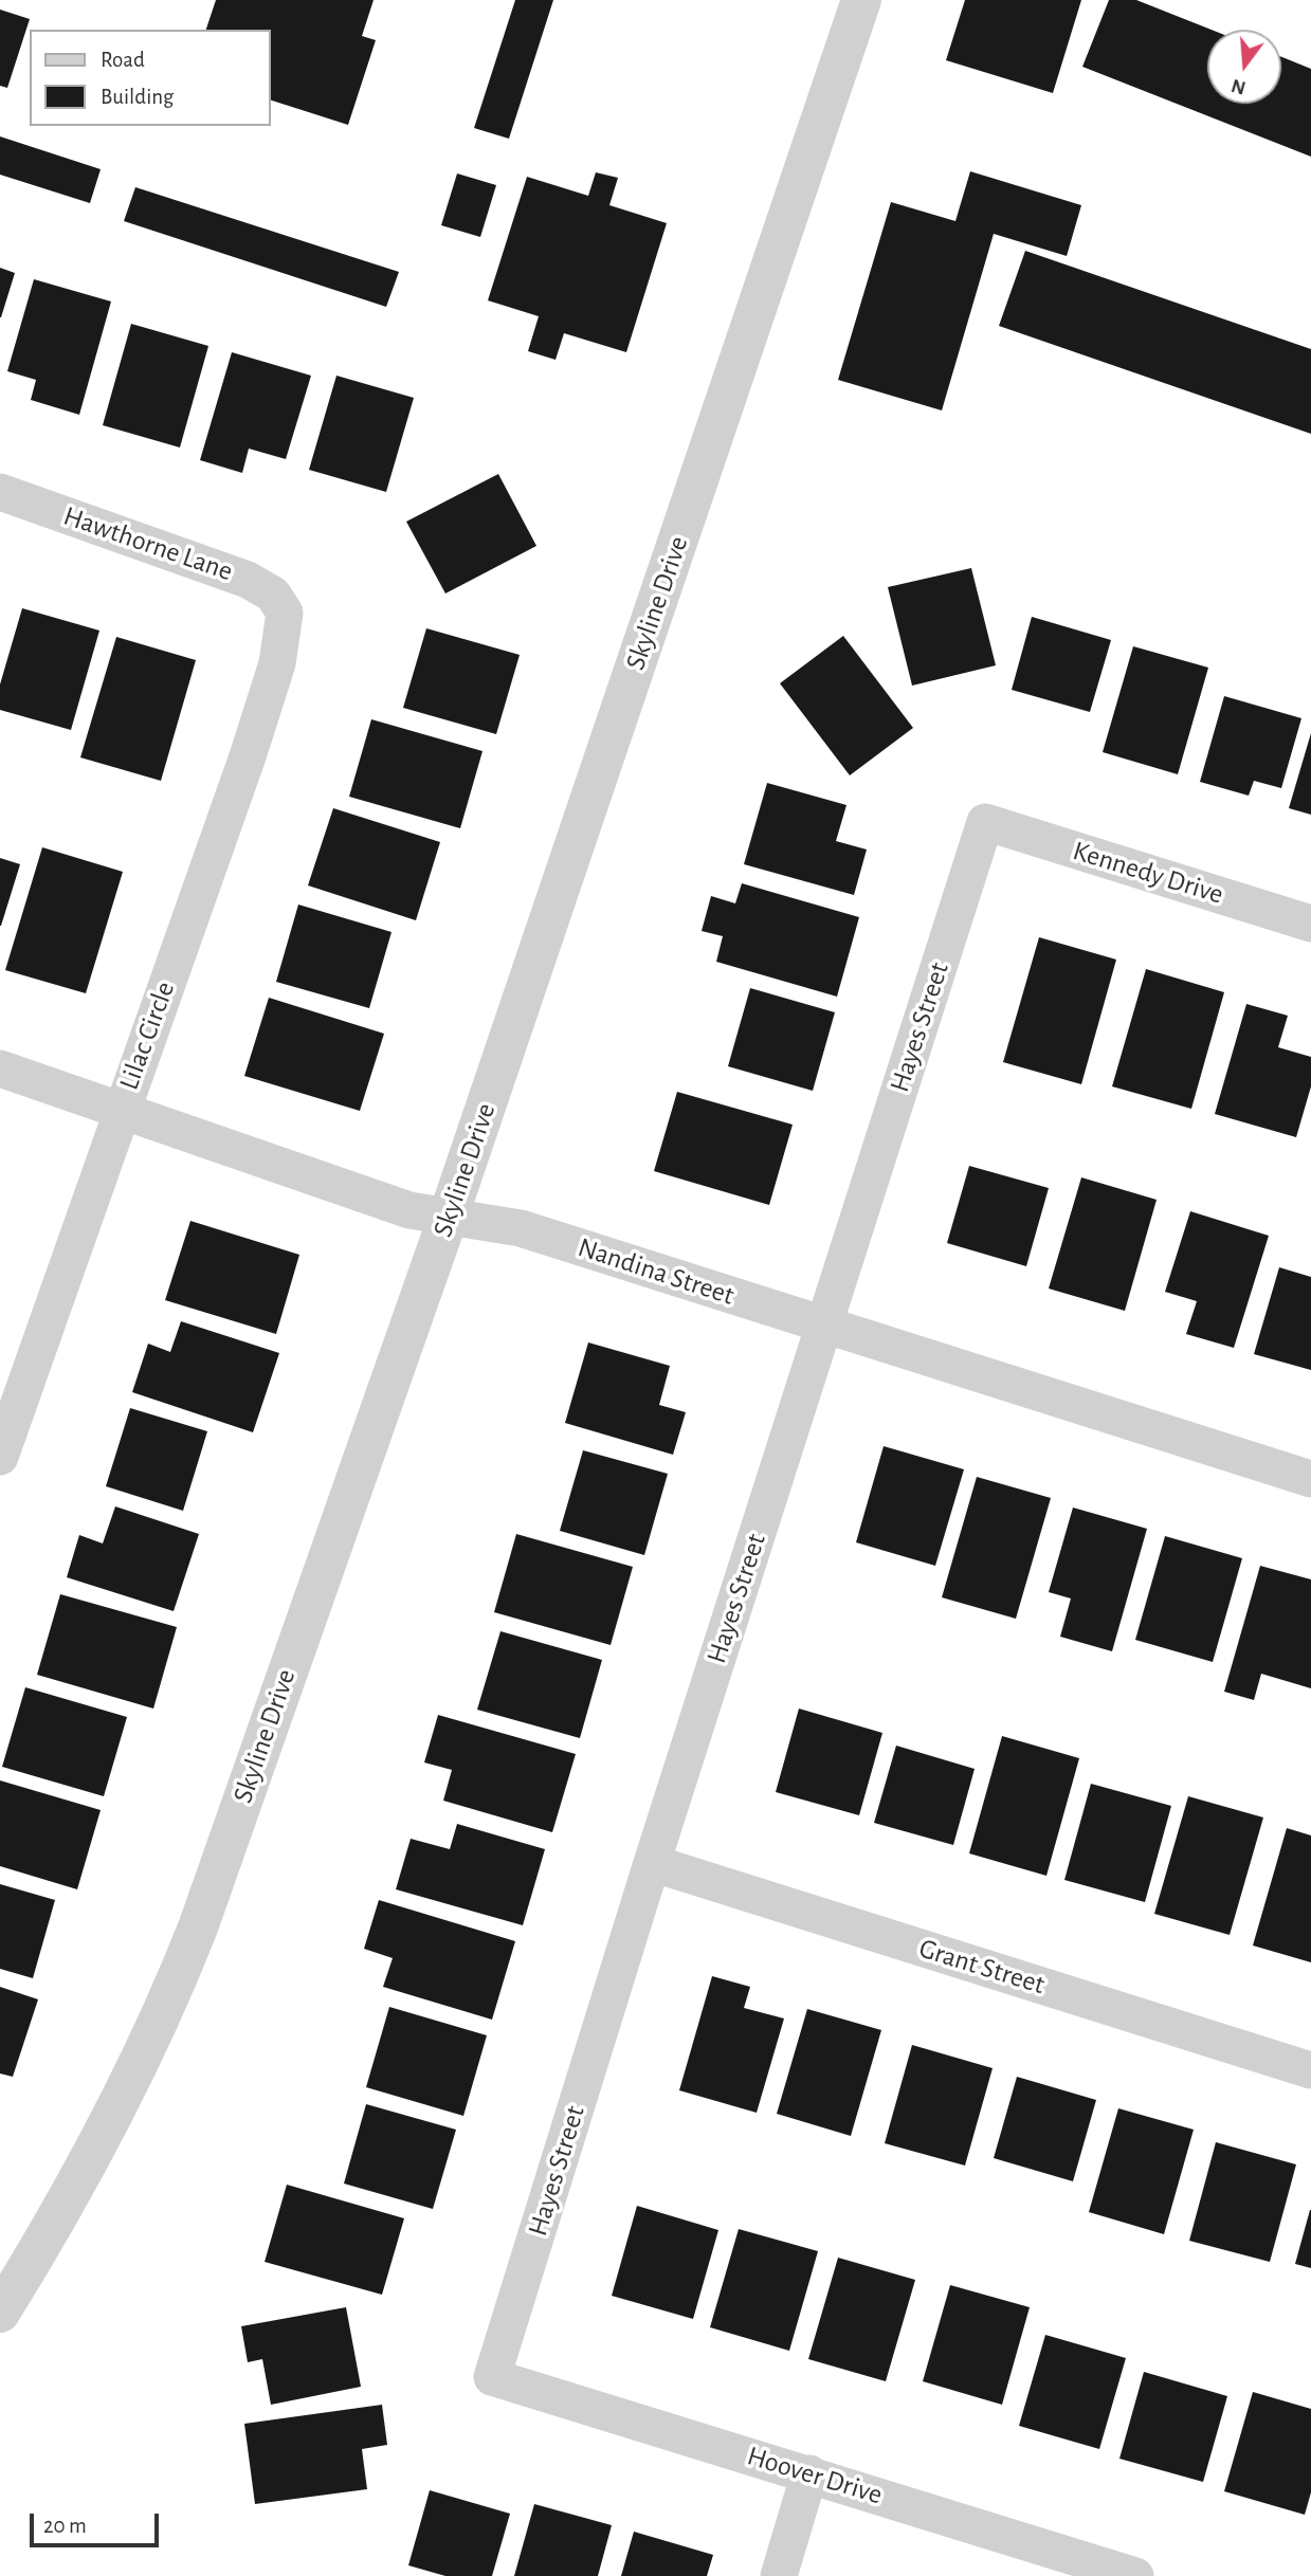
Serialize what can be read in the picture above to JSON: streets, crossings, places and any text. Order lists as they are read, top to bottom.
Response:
{
  "streets": {
    "street": [
      "Hawthorne Lane",
      "Skyline Drive",
      "Kennedy Drive",
      "Hayes Street",
      "Lilac Circle",
      "Nandina Street",
      "Grant Street",
      "Hoover Drive"
    ]
  },
  "crossings": [
    ["Hawthorne Lane", "Lilac Circle"],
    ["Skyline Drive", "Nandina Street"],
    ["Kennedy Drive", "Hayes Street"],
    ["Hayes Street", "Nandina Street"],
    ["Hayes Street", "Grant Street"],
    ["Hayes Street", "Hoover Drive"],
    ["Lilac Circle", "Nandina Street"]
  ],
  "legend": ["Road", "Building"],
  "scale_bar": "20 m",
  "north": "bottom"
}
